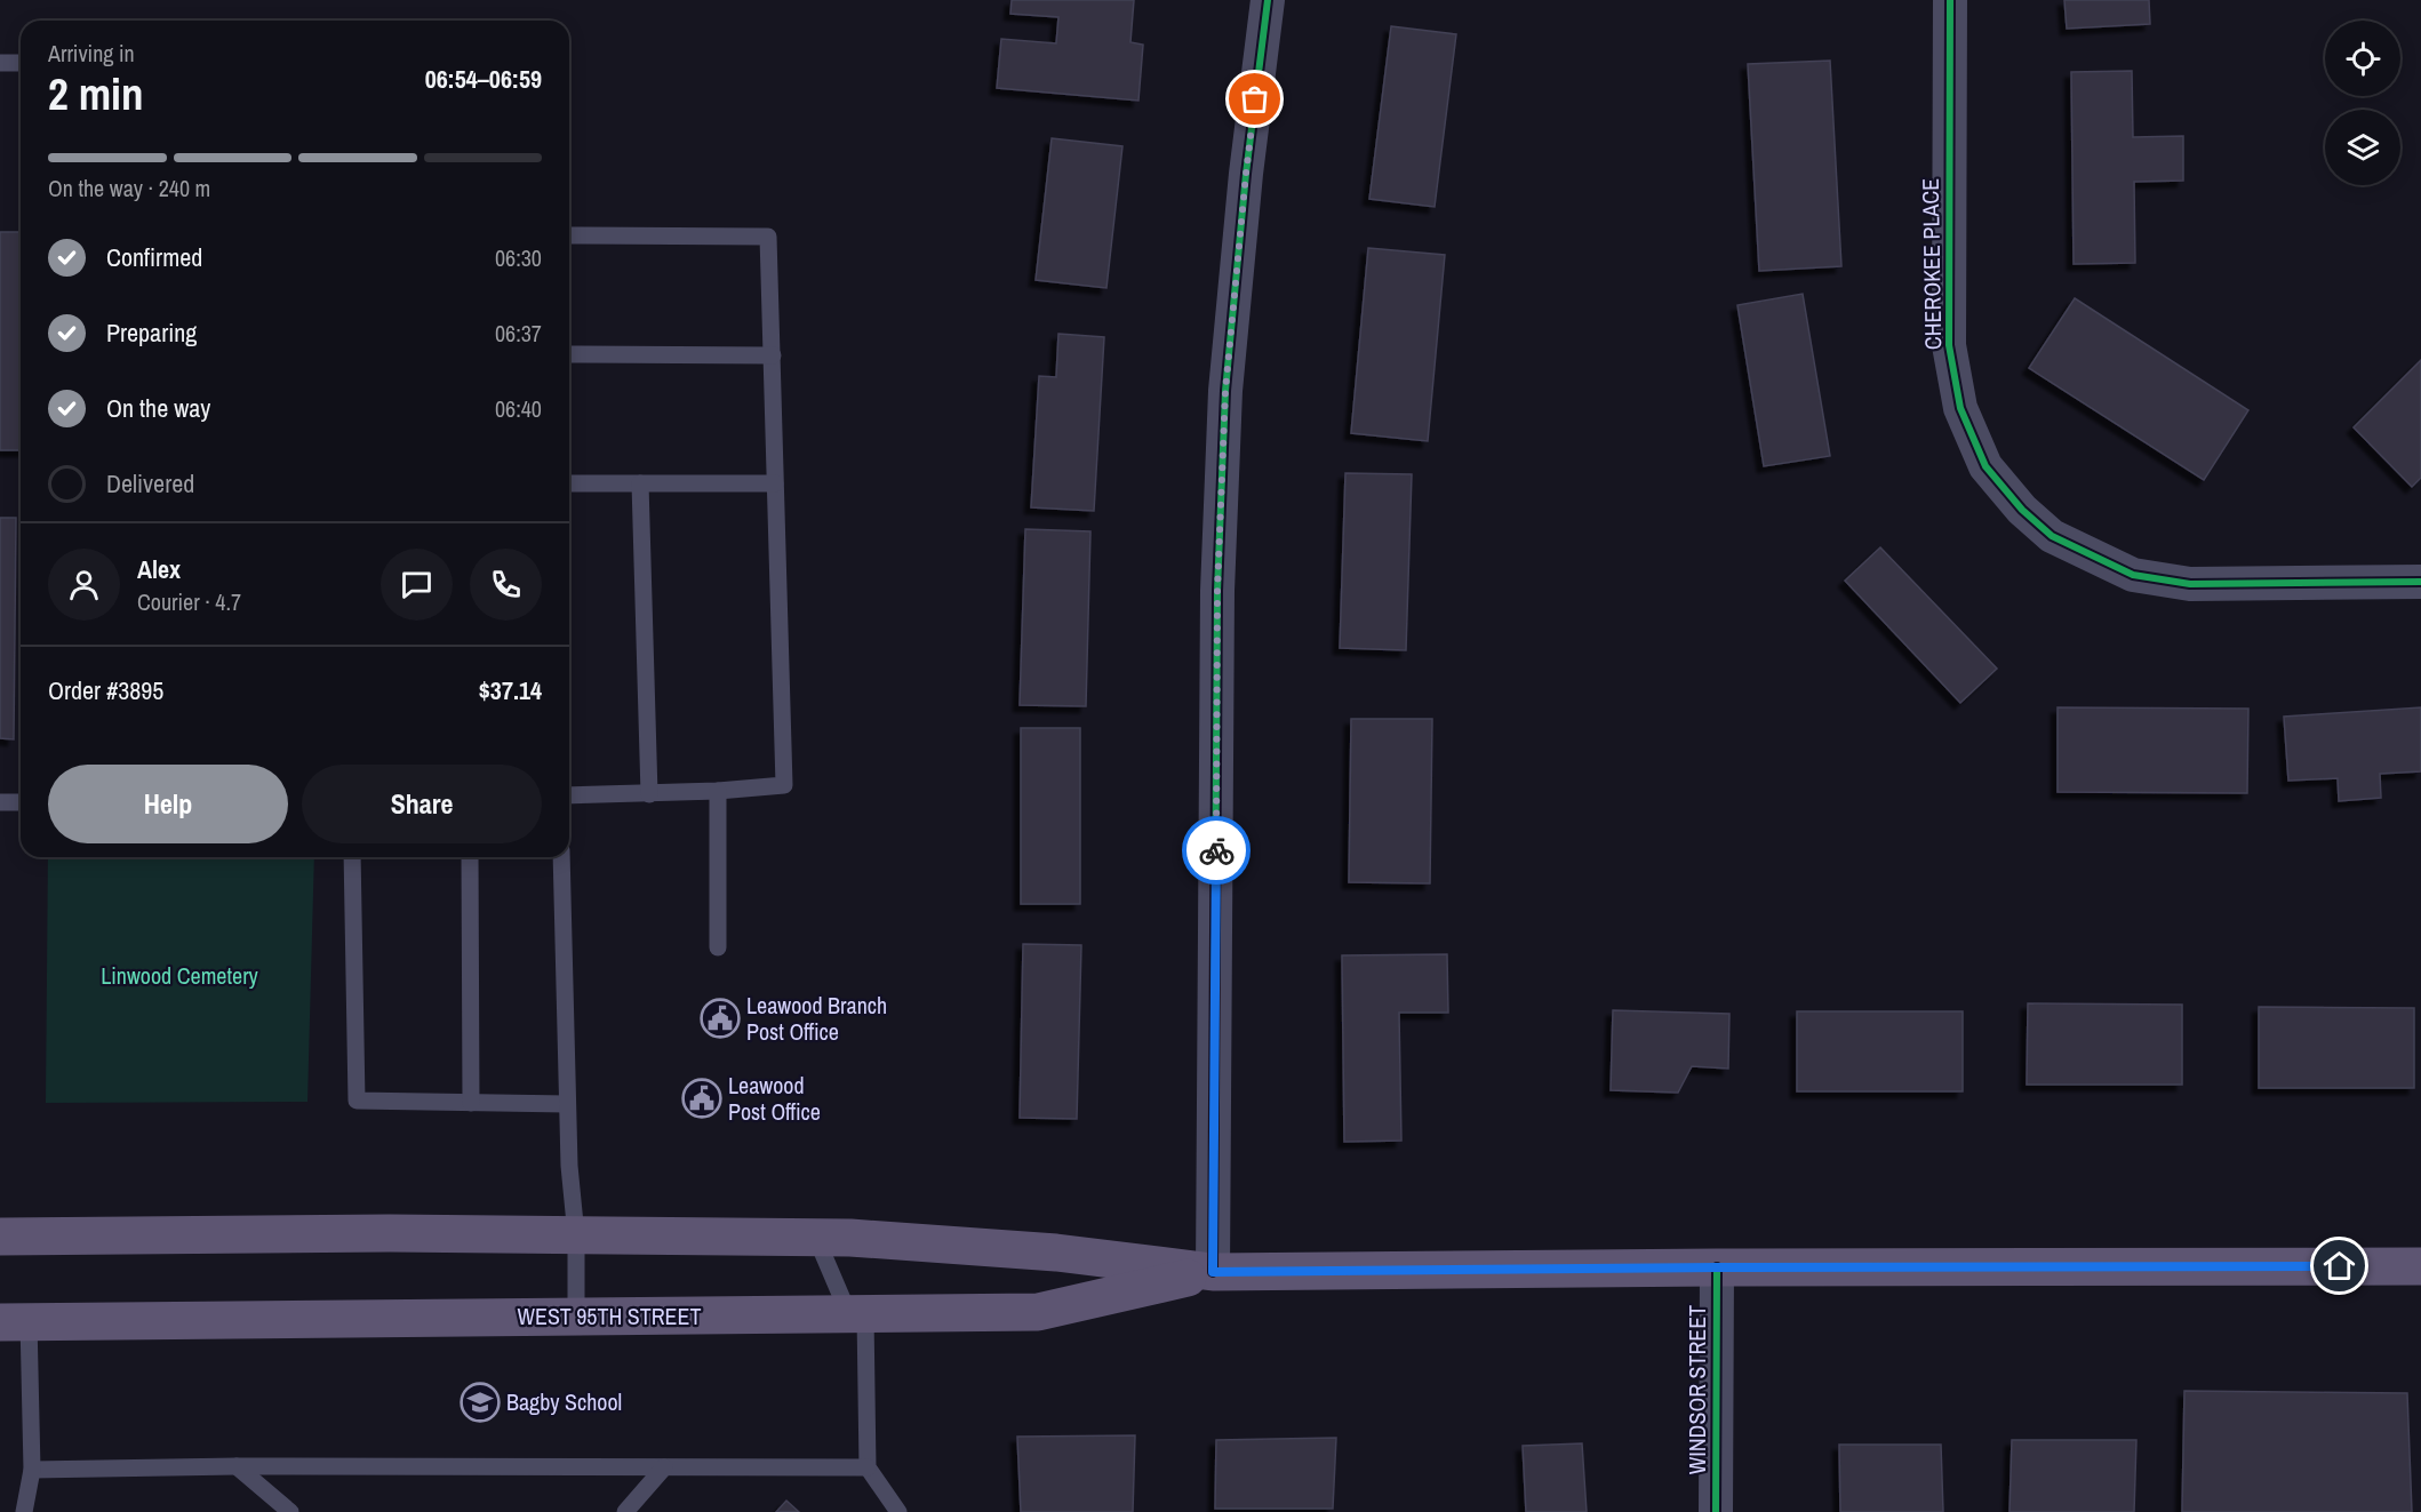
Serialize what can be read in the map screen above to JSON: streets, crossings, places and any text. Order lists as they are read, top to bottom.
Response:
{
  "streets": {
    "main road": ["WEST 95TH STREET"],
    "street": ["CHEROKEE PLACE", "WINDSOR STREET"]
  },
  "crossings": [
    ["WEST 95TH STREET", "WINDSOR STREET"]
  ],
  "parks": ["Linwood Cemetery"],
  "places": {
    "public building": ["Leawood Branch Post Office", "Leawood Post Office"],
    "school or university": ["Bagby School"]
  },
  "page": {
    "heading": ["2 min", "Arriving in", "06:54–06:59"],
    "panel": [
      "Alex",
      "Courier · 4.7",
      "Order #3895",
      "$37.14"
    ],
    "bar": "On the way · 240 m",
    "list": [
      ["Confirmed", "06:30"],
      ["Preparing", "06:37"],
      ["On the way", "06:40"],
      "Delivered"
    ],
    "buttons": ["Help", "Share"]
  }
}
